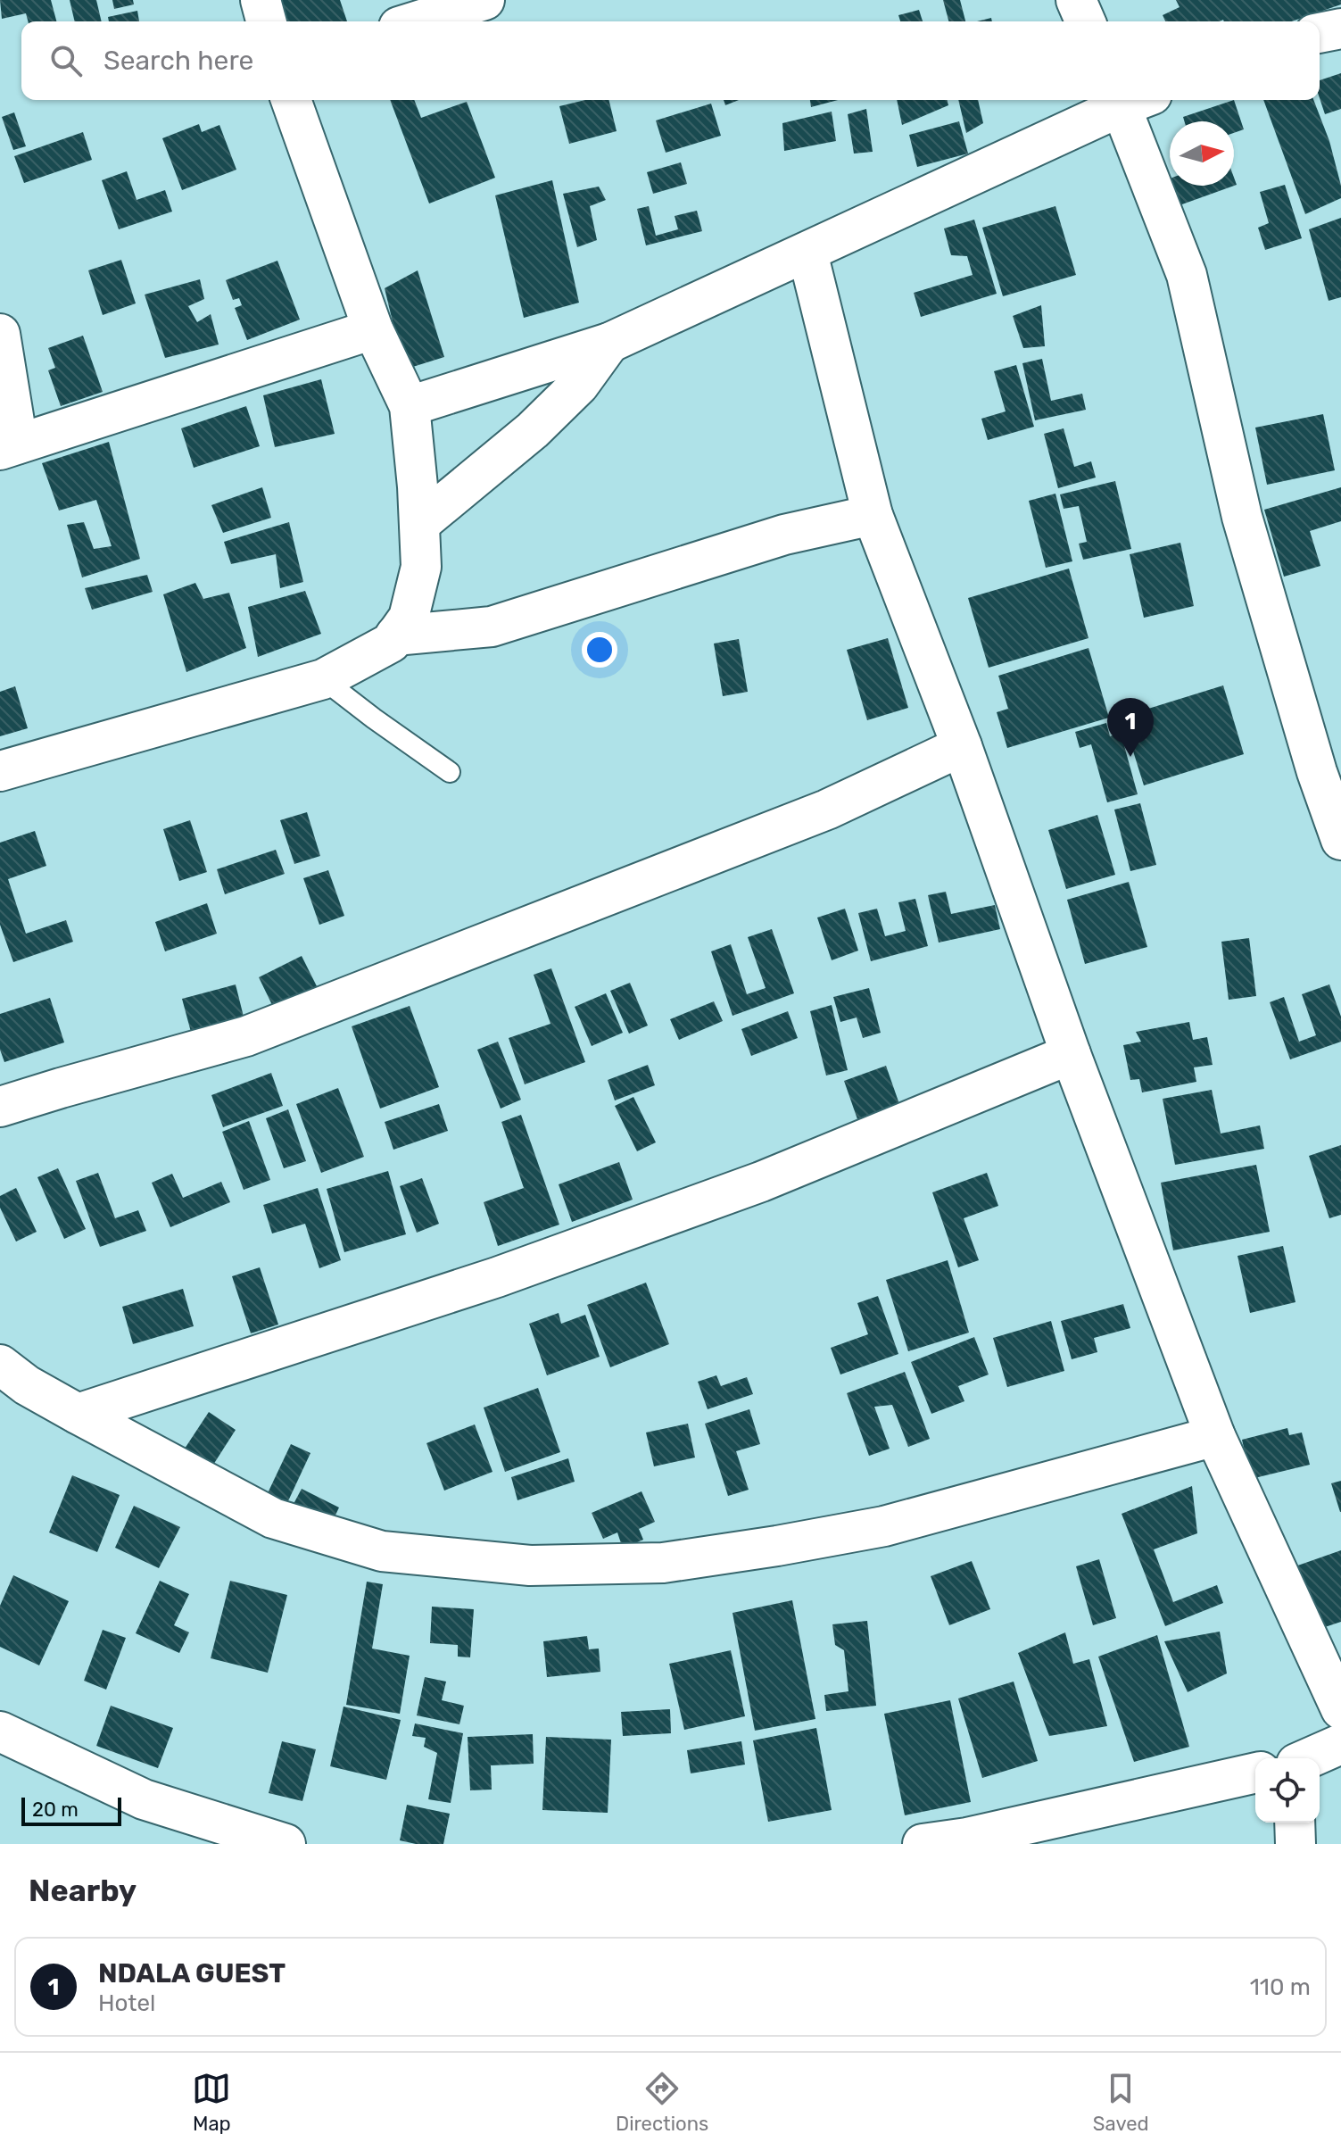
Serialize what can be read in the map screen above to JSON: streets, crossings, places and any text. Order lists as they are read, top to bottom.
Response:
{
  "scale_bar": "20 m",
  "north": "right",
  "page": {
    "search": "Search here",
    "pins": "1",
    "scale": "20 m",
    "heading": "Nearby",
    "list": [
      {
        "mark": "1",
        "name": "NDALA GUEST",
        "note": "Hotel",
        "value": "110 m"
      }
    ],
    "nav": ["Map", "Directions", "Saved"]
  }
}
